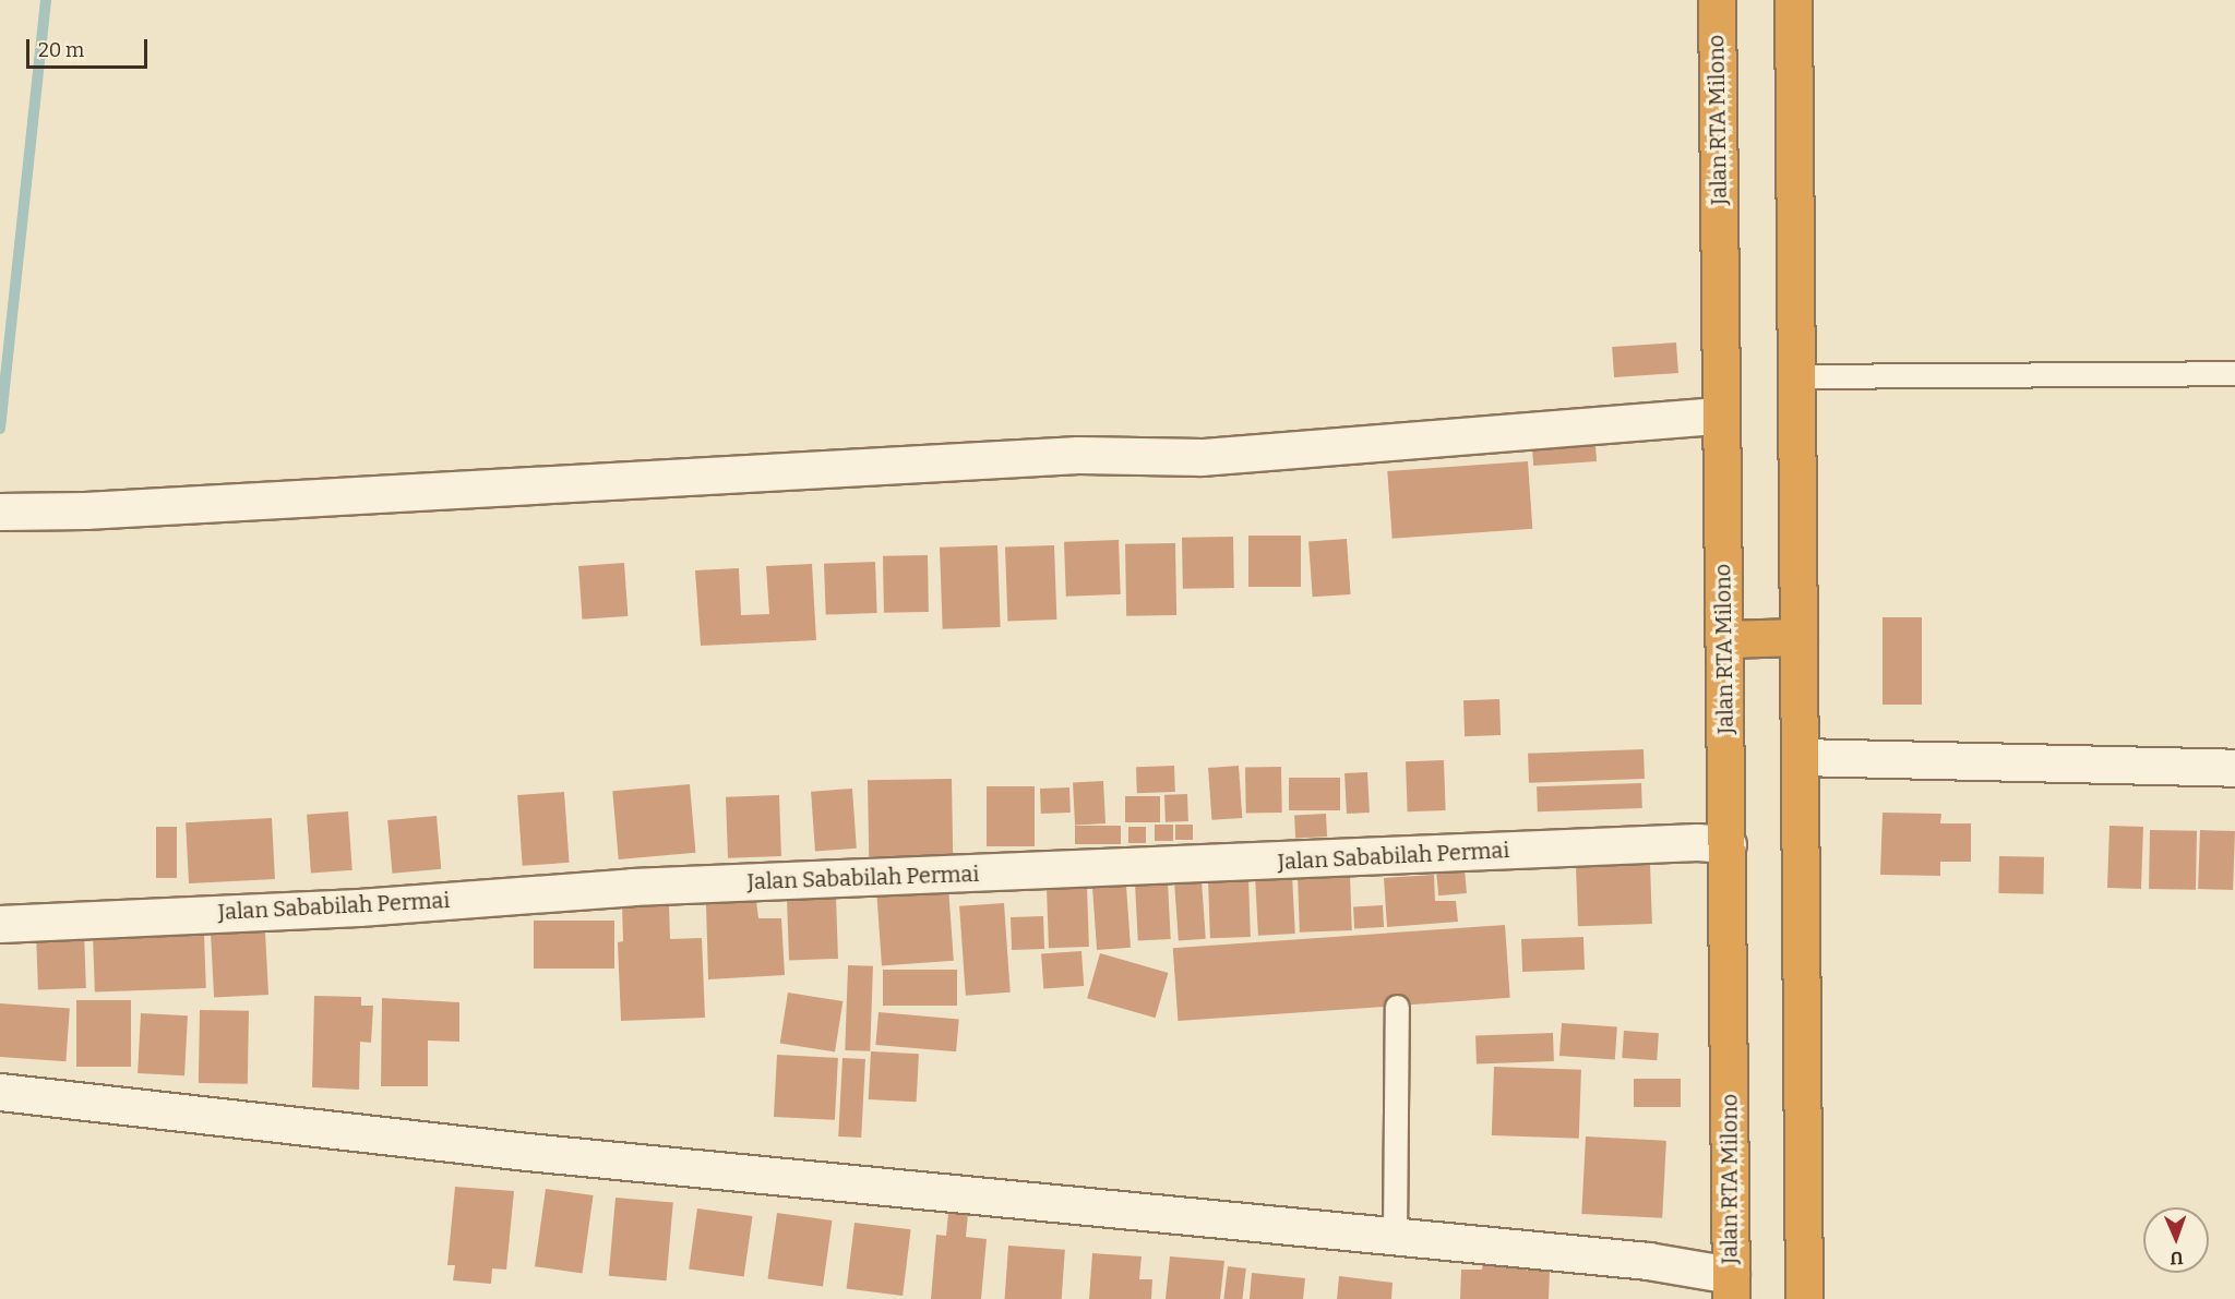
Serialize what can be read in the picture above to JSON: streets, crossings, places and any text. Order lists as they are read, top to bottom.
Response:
{
  "streets": {
    "highway": ["Jalan RTA Milono"],
    "street": ["Jalan Sababilah Permai"]
  },
  "crossings": [
    ["Jalan RTA Milono", "Jalan Sababilah Permai"]
  ],
  "scale_bar": "20 m",
  "north": "bottom"
}
